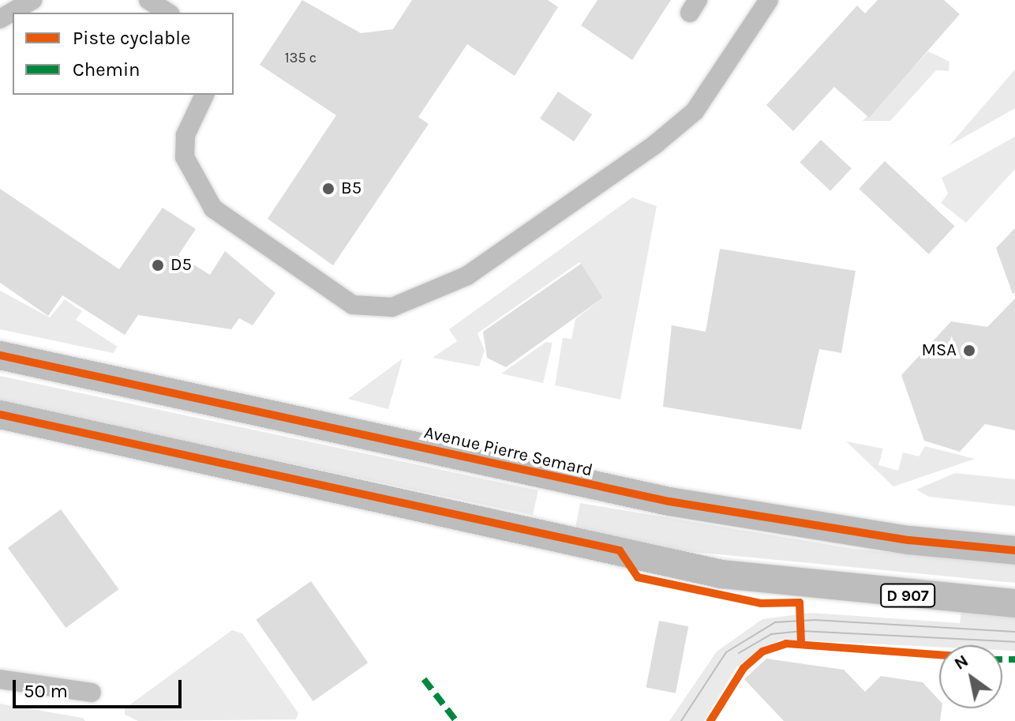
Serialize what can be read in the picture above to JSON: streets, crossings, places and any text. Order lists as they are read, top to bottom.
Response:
{
  "streets": {
    "main road": ["Avenue Pierre Semard", "D 907"]
  },
  "places": ["B5", "D5", "MSA"],
  "house_numbers": ["135 c"],
  "legend": ["Piste cyclable", "Chemin"],
  "scale_bar": "50 m",
  "north": "top left"
}
